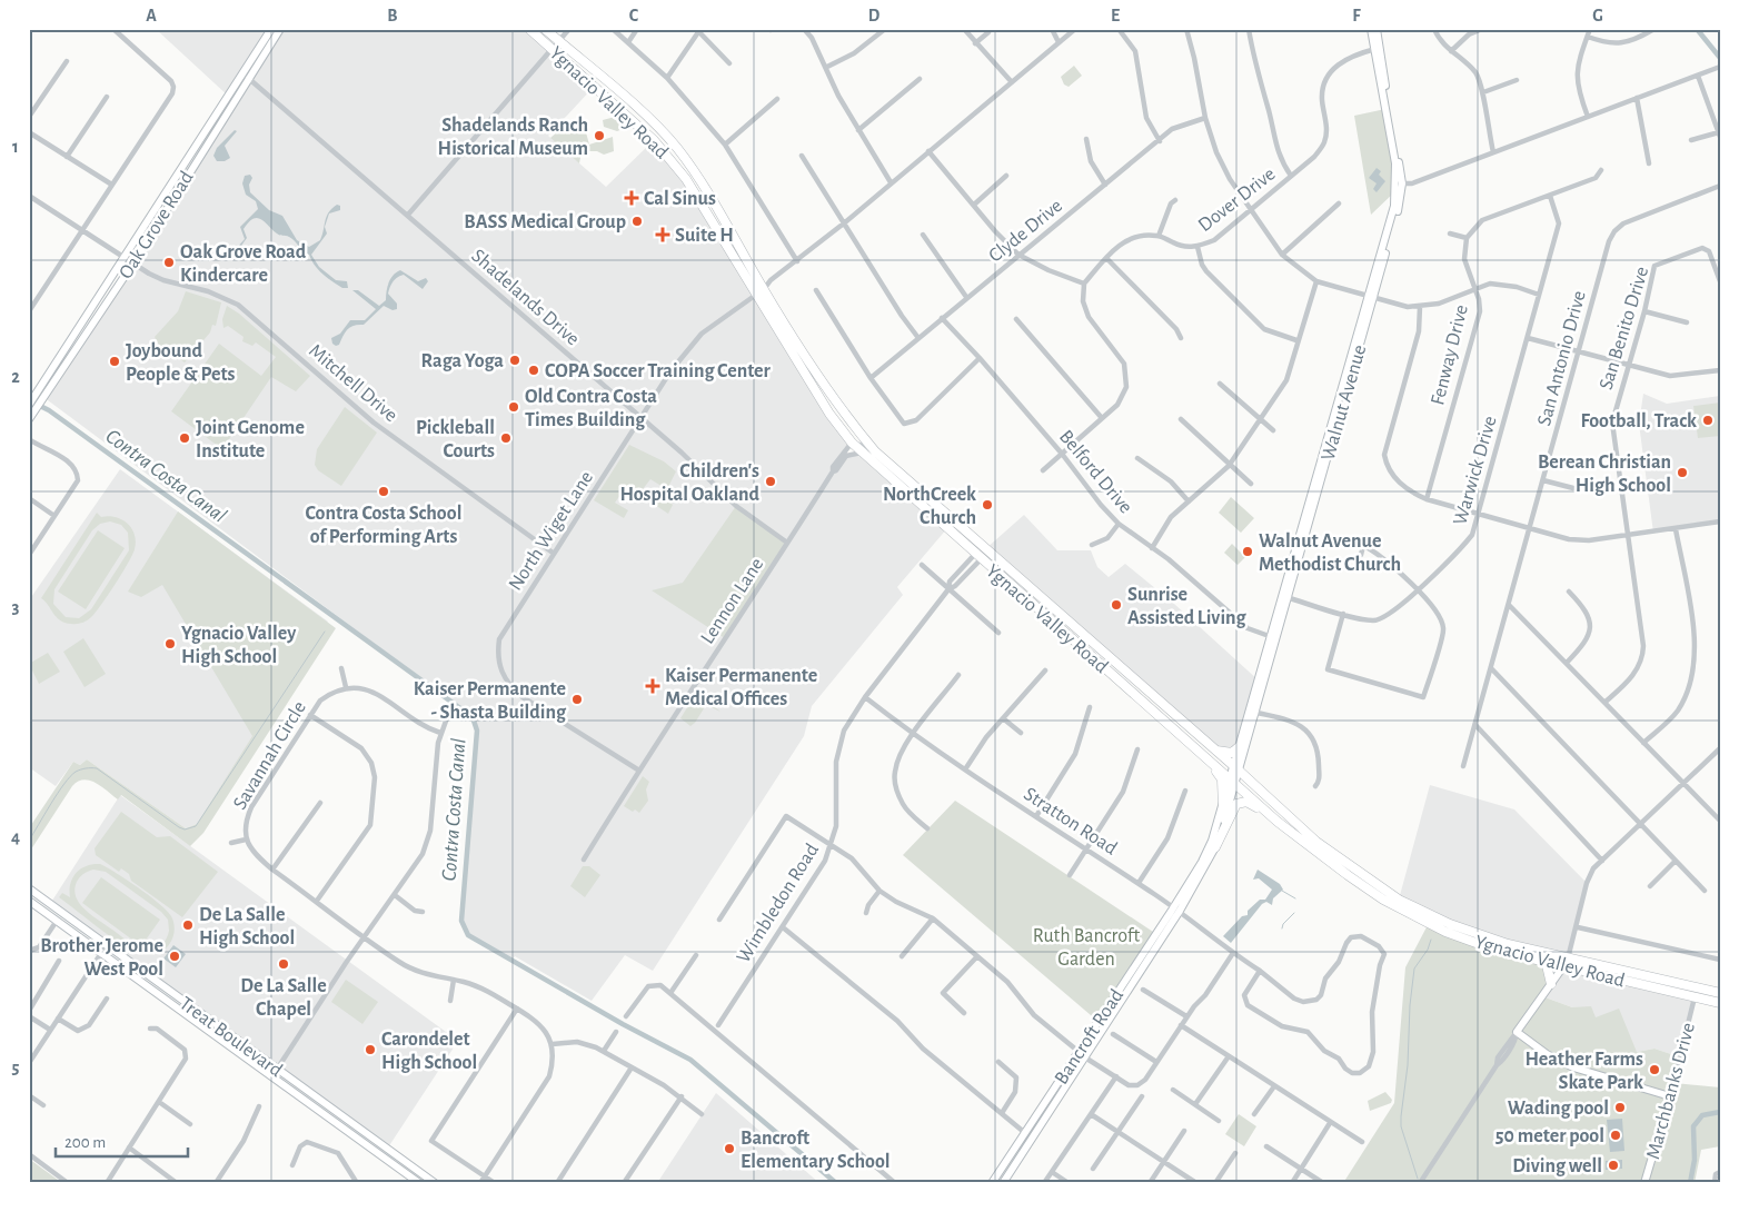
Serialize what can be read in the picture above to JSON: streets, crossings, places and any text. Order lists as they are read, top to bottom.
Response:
{
  "streets": {
    "highway": ["Ygnacio Valley Road"],
    "main road": [
      "Oak Grove Road",
      "Walnut Avenue",
      "Treat Boulevard",
      "Bancroft Road",
      "Marchbanks Drive"
    ],
    "street": [
      "Dover Drive",
      "Clyde Drive",
      "Shadelands Drive",
      "San Benito Drive",
      "Fenway Drive",
      "San Antonio Drive",
      "Mitchell Drive",
      "Warwick Drive",
      "Belford Drive",
      "North Wiget Lane",
      "Lennon Lane",
      "Savannah Circle",
      "Stratton Road",
      "Wimbledon Road"
    ]
  },
  "crossings": [
    ["Ygnacio Valley Road", "Walnut Avenue"],
    ["Ygnacio Valley Road", "North Wiget Lane"],
    ["Ygnacio Valley Road", "Lennon Lane"],
    ["Ygnacio Valley Road", "Wimbledon Road"],
    ["Ygnacio Valley Road", "Bancroft Road"],
    ["Ygnacio Valley Road", "Marchbanks Drive"],
    ["Dover Drive", "Walnut Avenue"],
    ["Oak Grove Road", "Shadelands Drive"],
    ["Oak Grove Road", "Mitchell Drive"],
    ["Clyde Drive", "Belford Drive"],
    ["Shadelands Drive", "North Wiget Lane"],
    ["Shadelands Drive", "Lennon Lane"],
    ["Mitchell Drive", "North Wiget Lane"],
    ["Walnut Avenue", "Warwick Drive"],
    ["Walnut Avenue", "Belford Drive"],
    ["Walnut Avenue", "Bancroft Road"],
    ["North Wiget Lane", "Lennon Lane"],
    ["Stratton Road", "Wimbledon Road"],
    ["Stratton Road", "Bancroft Road"]
  ],
  "water": ["Contra Costa Canal"],
  "parks": ["Ruth Bancroft Garden"],
  "places": {
    "other": [
      "Shadelands Ranch Historical Museum",
      "BASS Medical Group",
      "Oak Grove Road Kindercare",
      "Raga Yoga",
      "Joybound People & Pets",
      "COPA Soccer Training Center",
      "Old Contra Costa Times Building",
      "Football, Track",
      "Joint Genome Institute",
      "Pickleball Courts",
      "Berean Christian High School",
      "Children's Hospital Oakland",
      "Contra Costa School of Performing Arts",
      "NorthCreek Church",
      "Walnut Avenue Methodist Church",
      "Sunrise Assisted Living",
      "Ygnacio Valley High School",
      "Kaiser Permanente - Shasta Building",
      "De La Salle High School",
      "Brother Jerome West Pool",
      "De La Salle Chapel",
      "Carondelet High School",
      "Heather Farms Skate Park",
      "Wading pool",
      "50 meter pool",
      "Bancroft Elementary School",
      "Diving well"
    ],
    "health": ["Cal Sinus", "Suite H", "Kaiser Permanente Medical Offices"]
  },
  "scale_bar": "200 m",
  "grid": {
    "columns": [
      "A",
      "B",
      "C",
      "D",
      "E",
      "F",
      "G"
    ],
    "rows": [
      "1",
      "2",
      "3",
      "4",
      "5"
    ]
  }
}
